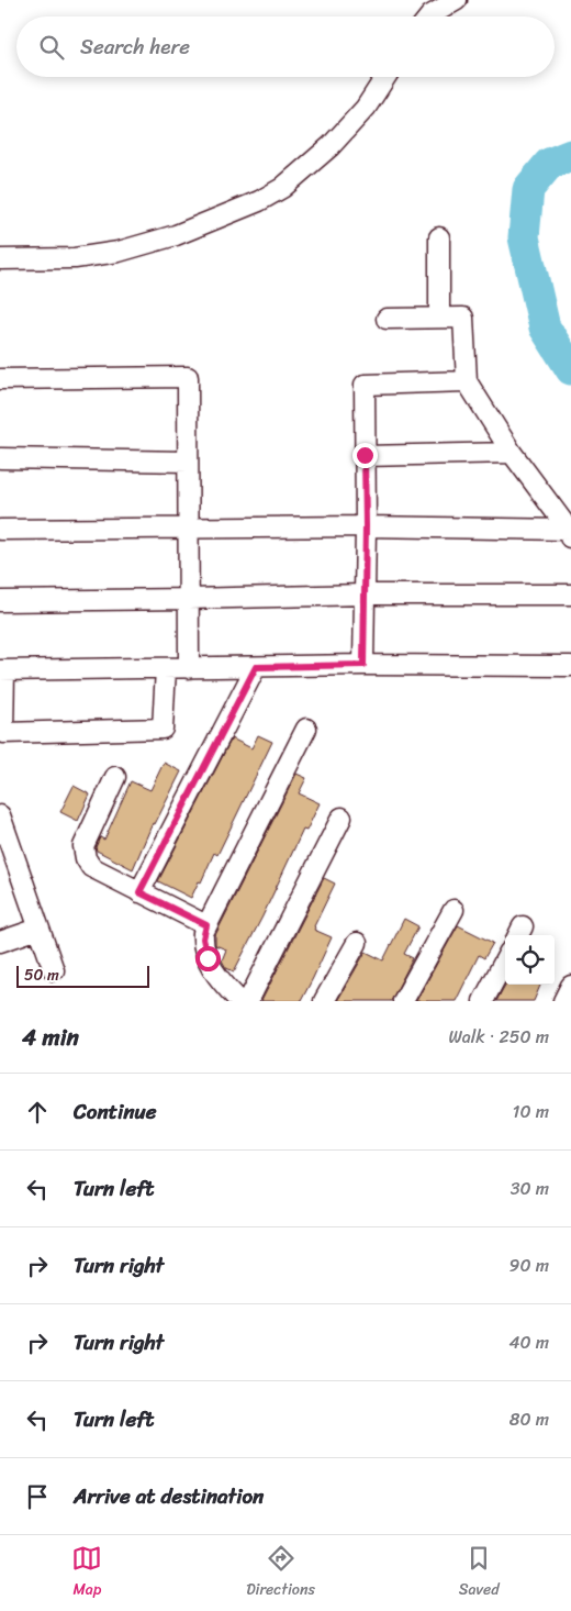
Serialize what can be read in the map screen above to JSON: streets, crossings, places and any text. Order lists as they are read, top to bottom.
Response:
{
  "scale_bar": "50 m",
  "page": {
    "search": "Search here",
    "scale": "50 m",
    "heading": ["4 min", "Walk · 250 m"],
    "list": [
      ["Continue", "10 m"],
      ["Turn left", "30 m"],
      ["Turn right", "90 m"],
      ["Turn right", "40 m"],
      ["Turn left", "80 m"],
      "Arrive at destination"
    ],
    "nav": ["Map", "Directions", "Saved"]
  }
}
